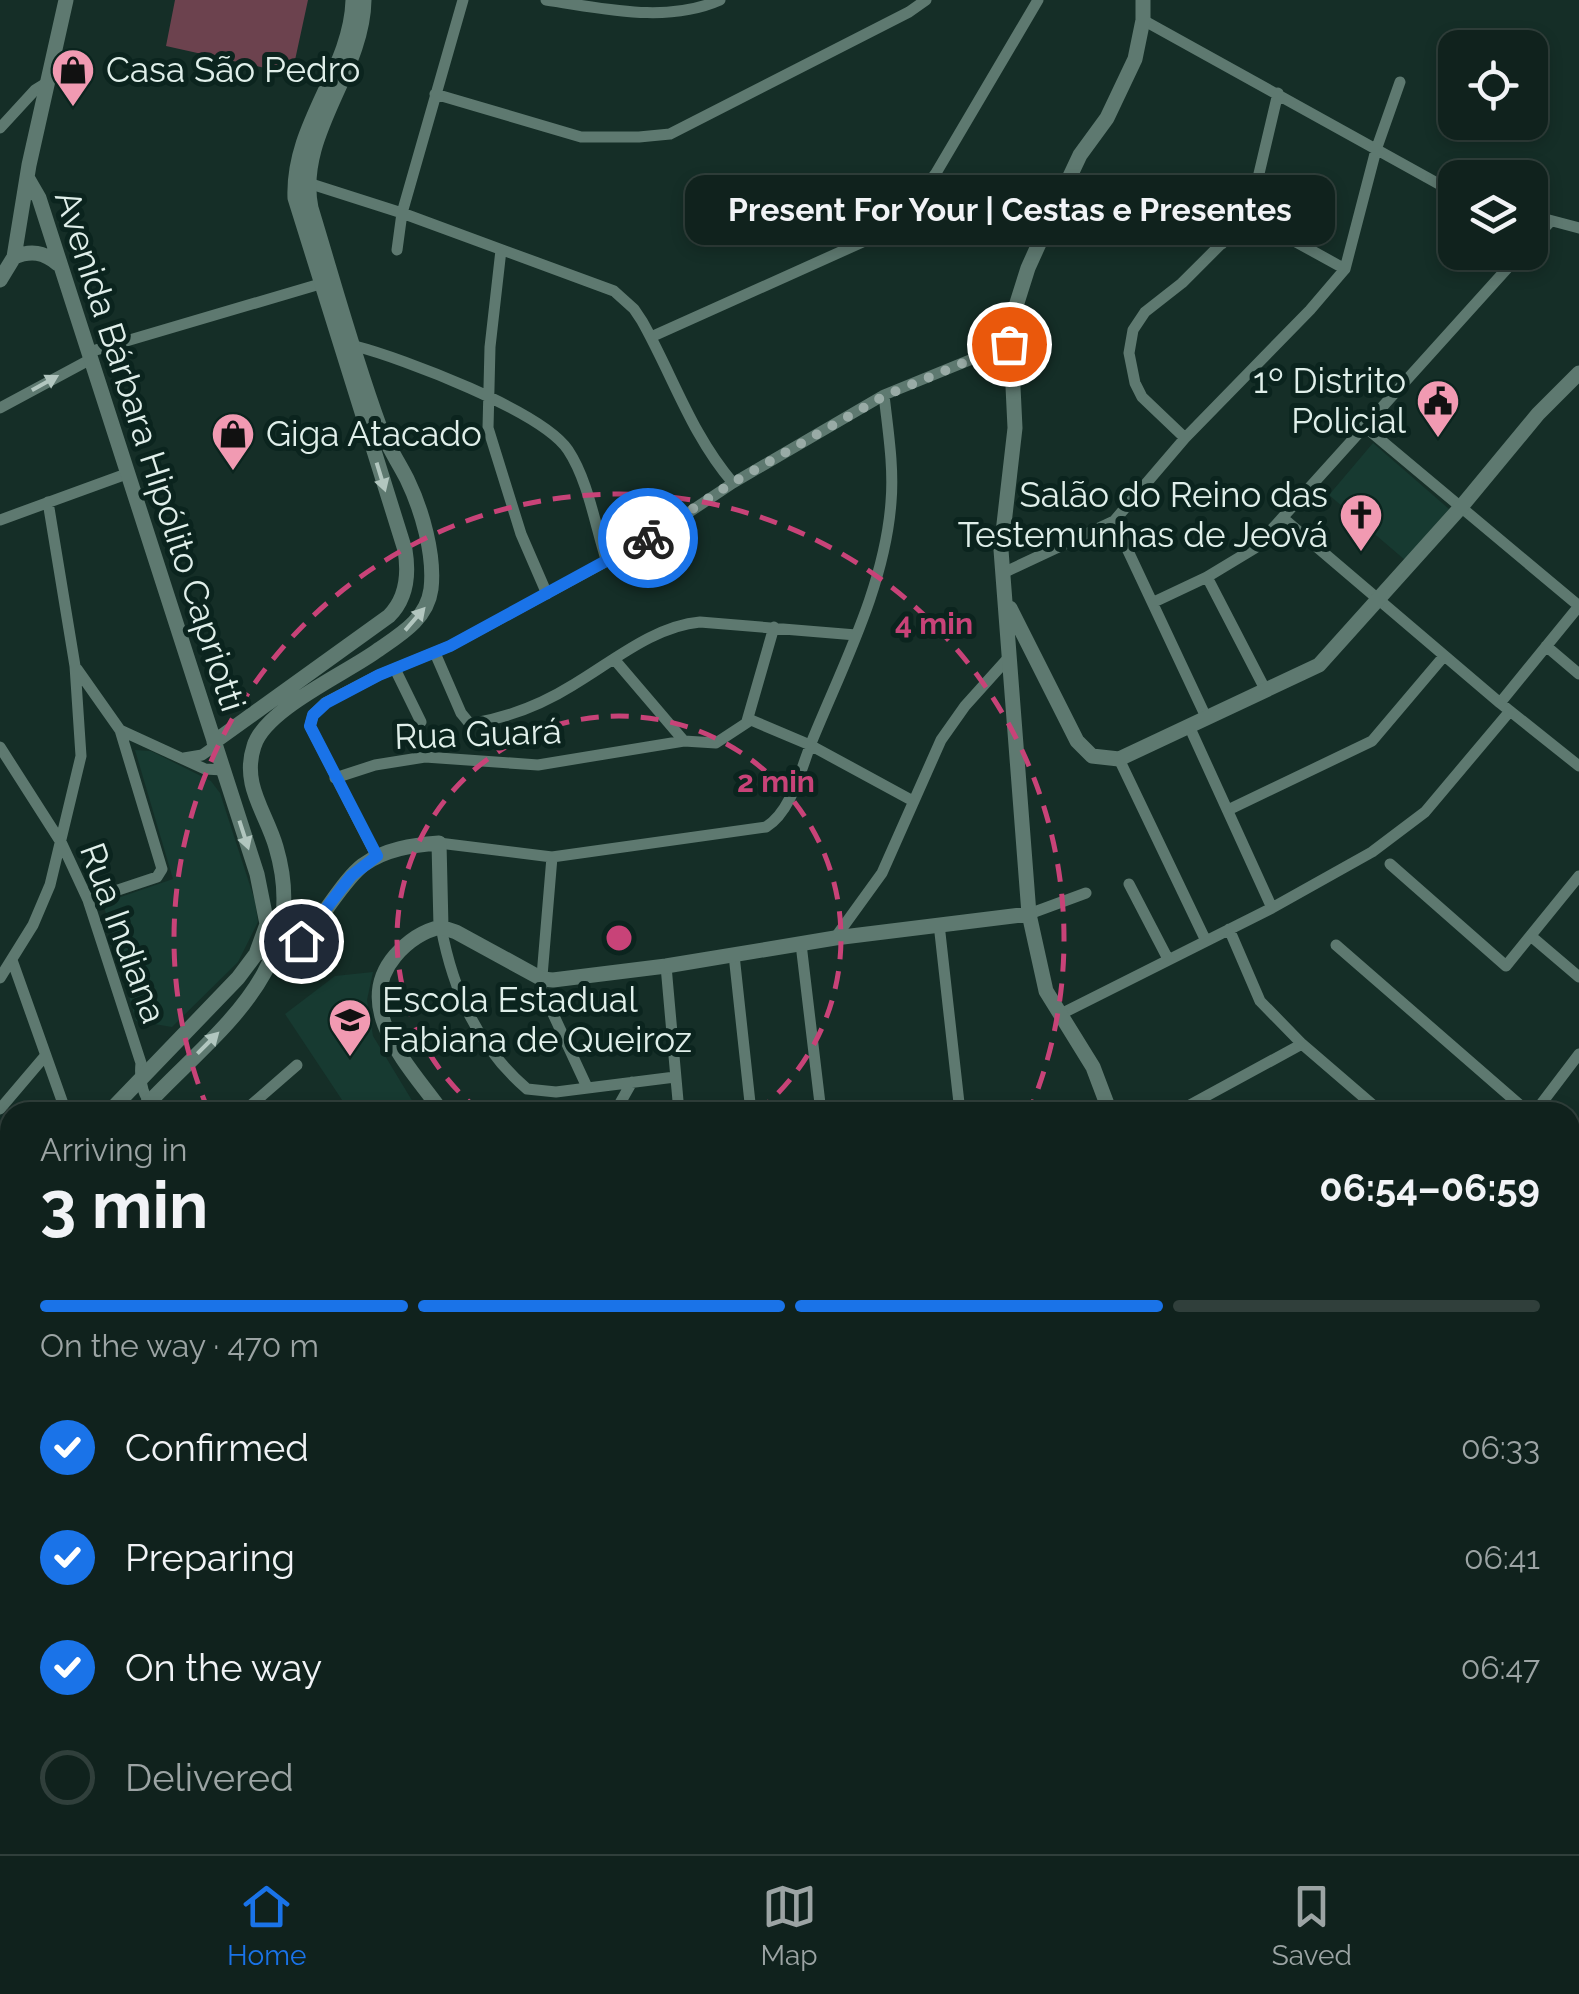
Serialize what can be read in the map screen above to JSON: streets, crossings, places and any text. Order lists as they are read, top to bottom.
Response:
{
  "streets": {
    "street": ["Avenida Bárbara Hipólito Capriotti", "Rua Guará", "Rua Indiana"]
  },
  "places": {
    "shop": ["Casa São Pedro", "Giga Atacado"],
    "other": ["Present For Your | Cestas e Presentes"],
    "public building": ["1º Distrito Policial"],
    "church": ["Salão do Reino das Testemunhas de Jeová"],
    "school or university": ["Escola Estadual Fabiana de Queiroz"]
  },
  "page": {
    "bubble": "Present For Your | Cestas e Presentes",
    "heading": ["3 min", "Arriving in", "06:54–06:59"],
    "bar": "On the way · 470 m",
    "list": [
      ["Confirmed", "06:33"],
      ["Preparing", "06:41"],
      ["On the way", "06:47"],
      "Delivered"
    ],
    "tabs": ["Home", "Map", "Saved"]
  },
  "rings": ["4 min", "2 min"]
}
